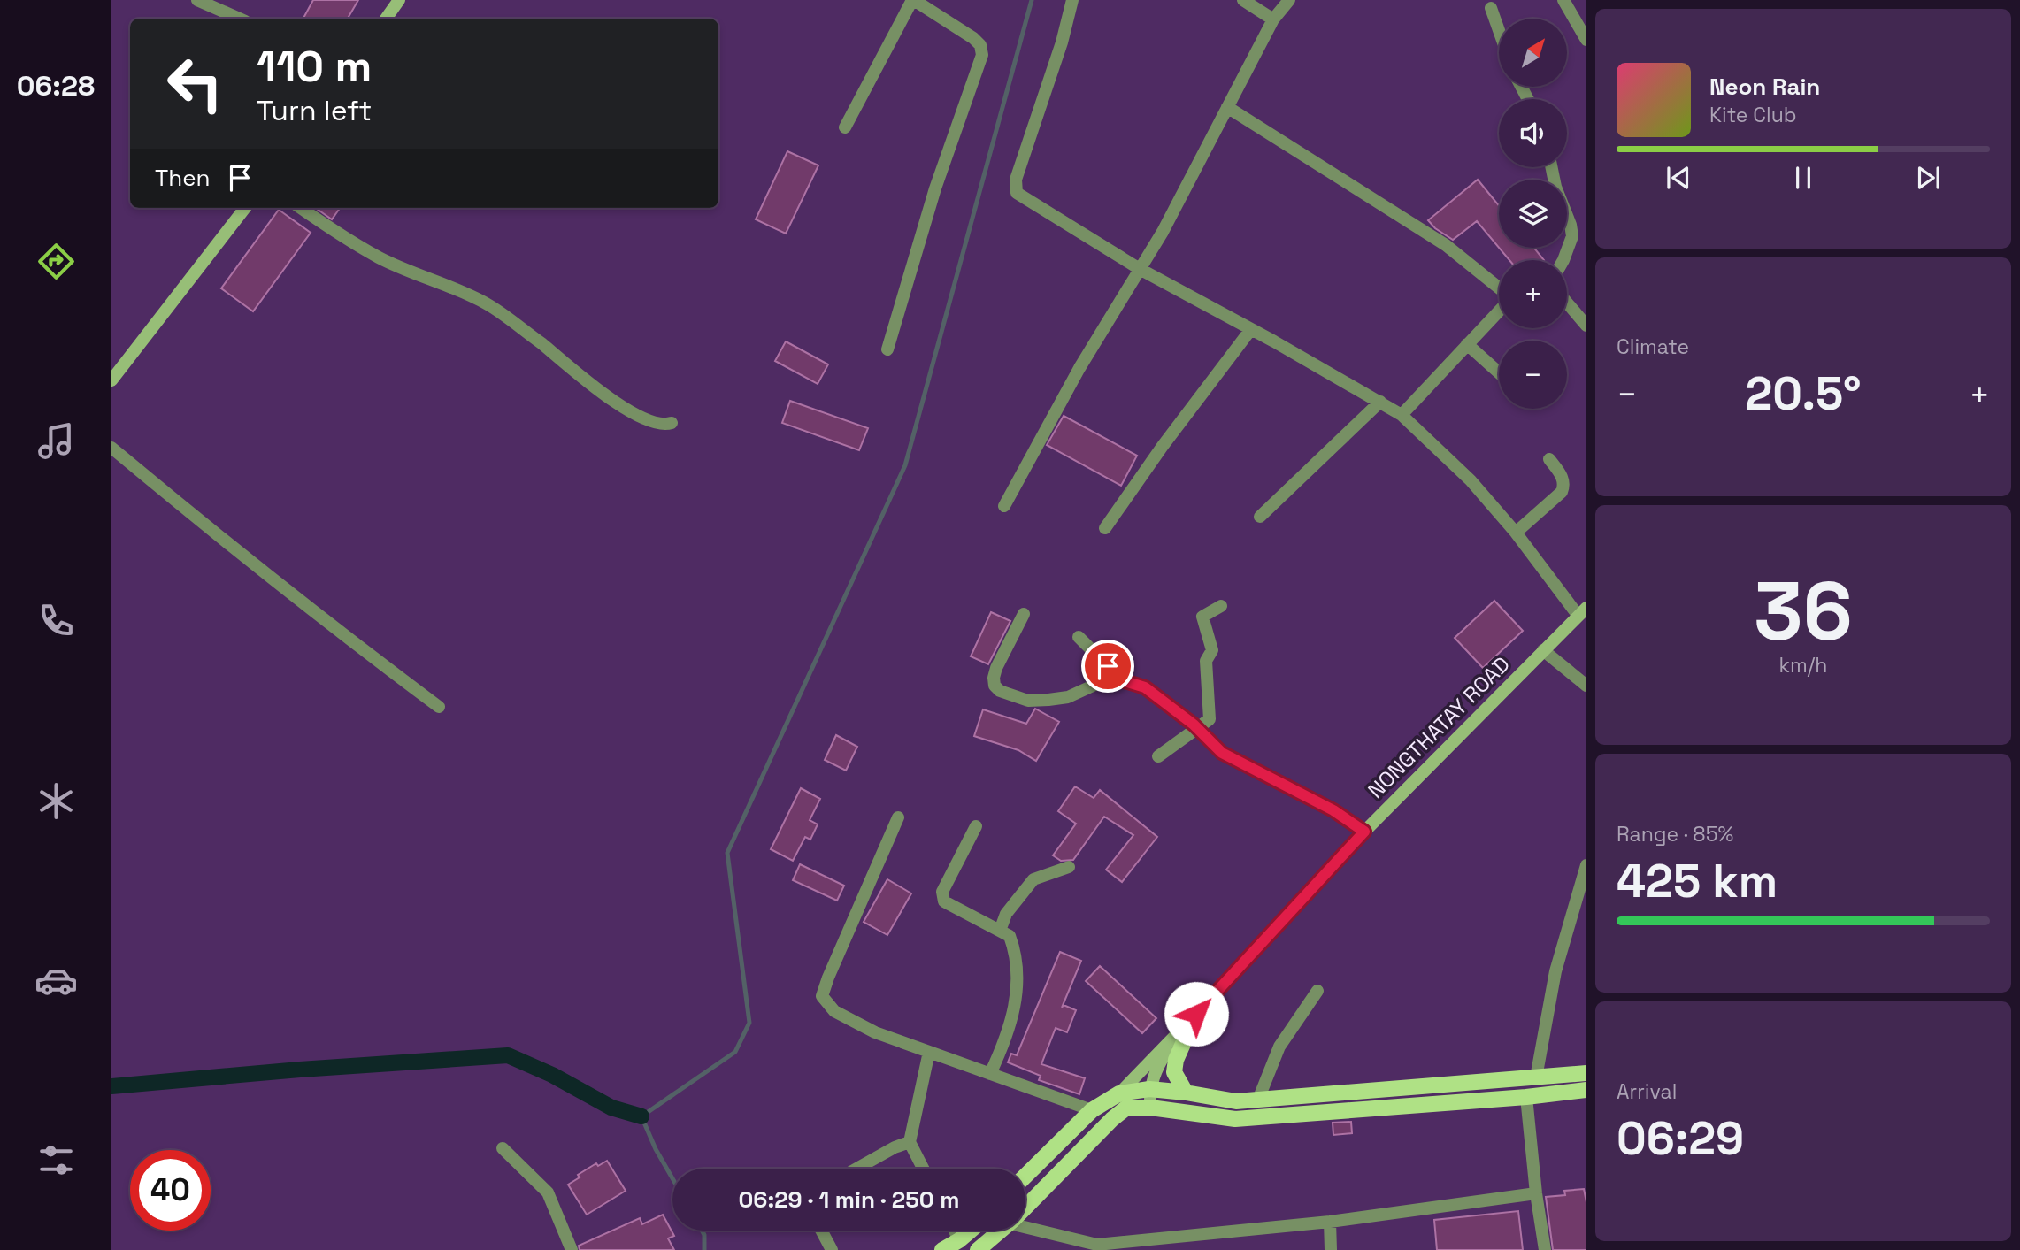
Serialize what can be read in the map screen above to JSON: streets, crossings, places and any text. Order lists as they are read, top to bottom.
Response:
{
  "streets": {
    "street": ["NONGTHATAY ROAD"]
  },
  "north": "top right",
  "page": {
    "tabs": "06:28",
    "map_buttons": ["+", "−"],
    "turn": ["110 m", "Turn left"],
    "song": ["Neon Rain", "Kite Club"],
    "then": "Then",
    "tile": [
      "Climate",
      ["36", "km/h"],
      ["Range · 85%", "425 km"],
      ["Arrival", "06:29"]
    ],
    "heat": ["−", "20.5°", "+"],
    "limit": "40",
    "trip": "06:29 · 1 min · 250 m"
  }
}
